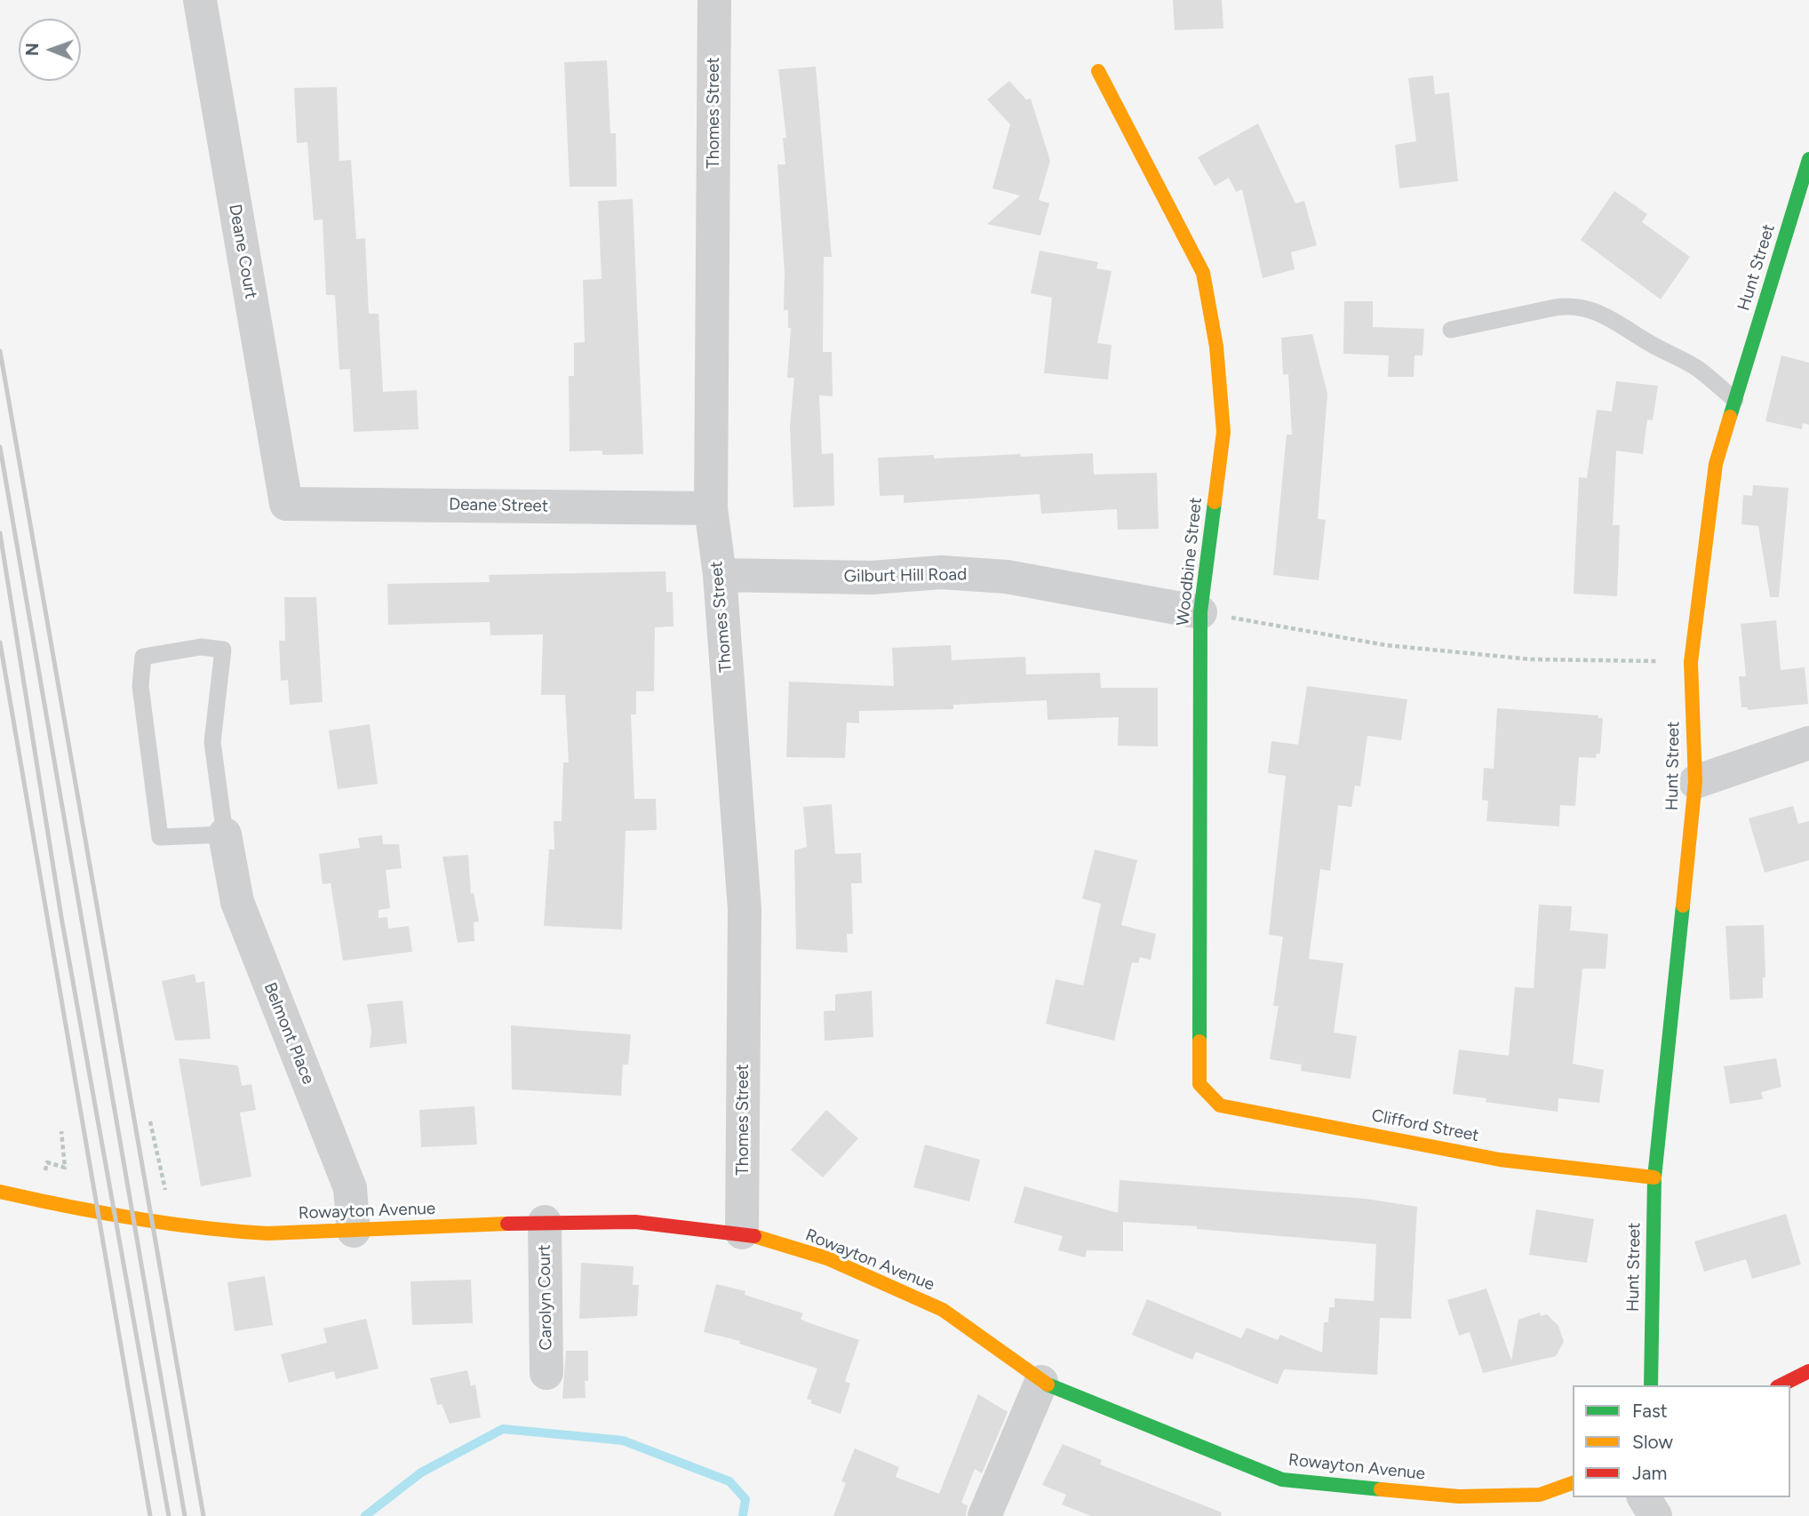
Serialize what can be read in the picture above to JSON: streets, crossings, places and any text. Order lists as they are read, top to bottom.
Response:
{
  "streets": {
    "street": [
      "Thomes Street",
      "Deane Court",
      "Hunt Street",
      "Deane Street",
      "Woodbine Street",
      "Gilburt Hill Road",
      "Belmont Place",
      "Clifford Street",
      "Rowayton Avenue",
      "Carolyn Court"
    ]
  },
  "crossings": [
    ["Thomes Street", "Deane Street"],
    ["Thomes Street", "Gilburt Hill Road"],
    ["Thomes Street", "Rowayton Avenue"],
    ["Deane Court", "Deane Street"],
    ["Hunt Street", "Clifford Street"],
    ["Woodbine Street", "Gilburt Hill Road"],
    ["Woodbine Street", "Clifford Street"],
    ["Belmont Place", "Rowayton Avenue"],
    ["Rowayton Avenue", "Carolyn Court"]
  ],
  "legend": ["Fast", "Slow", "Jam"],
  "north": "left"
}
